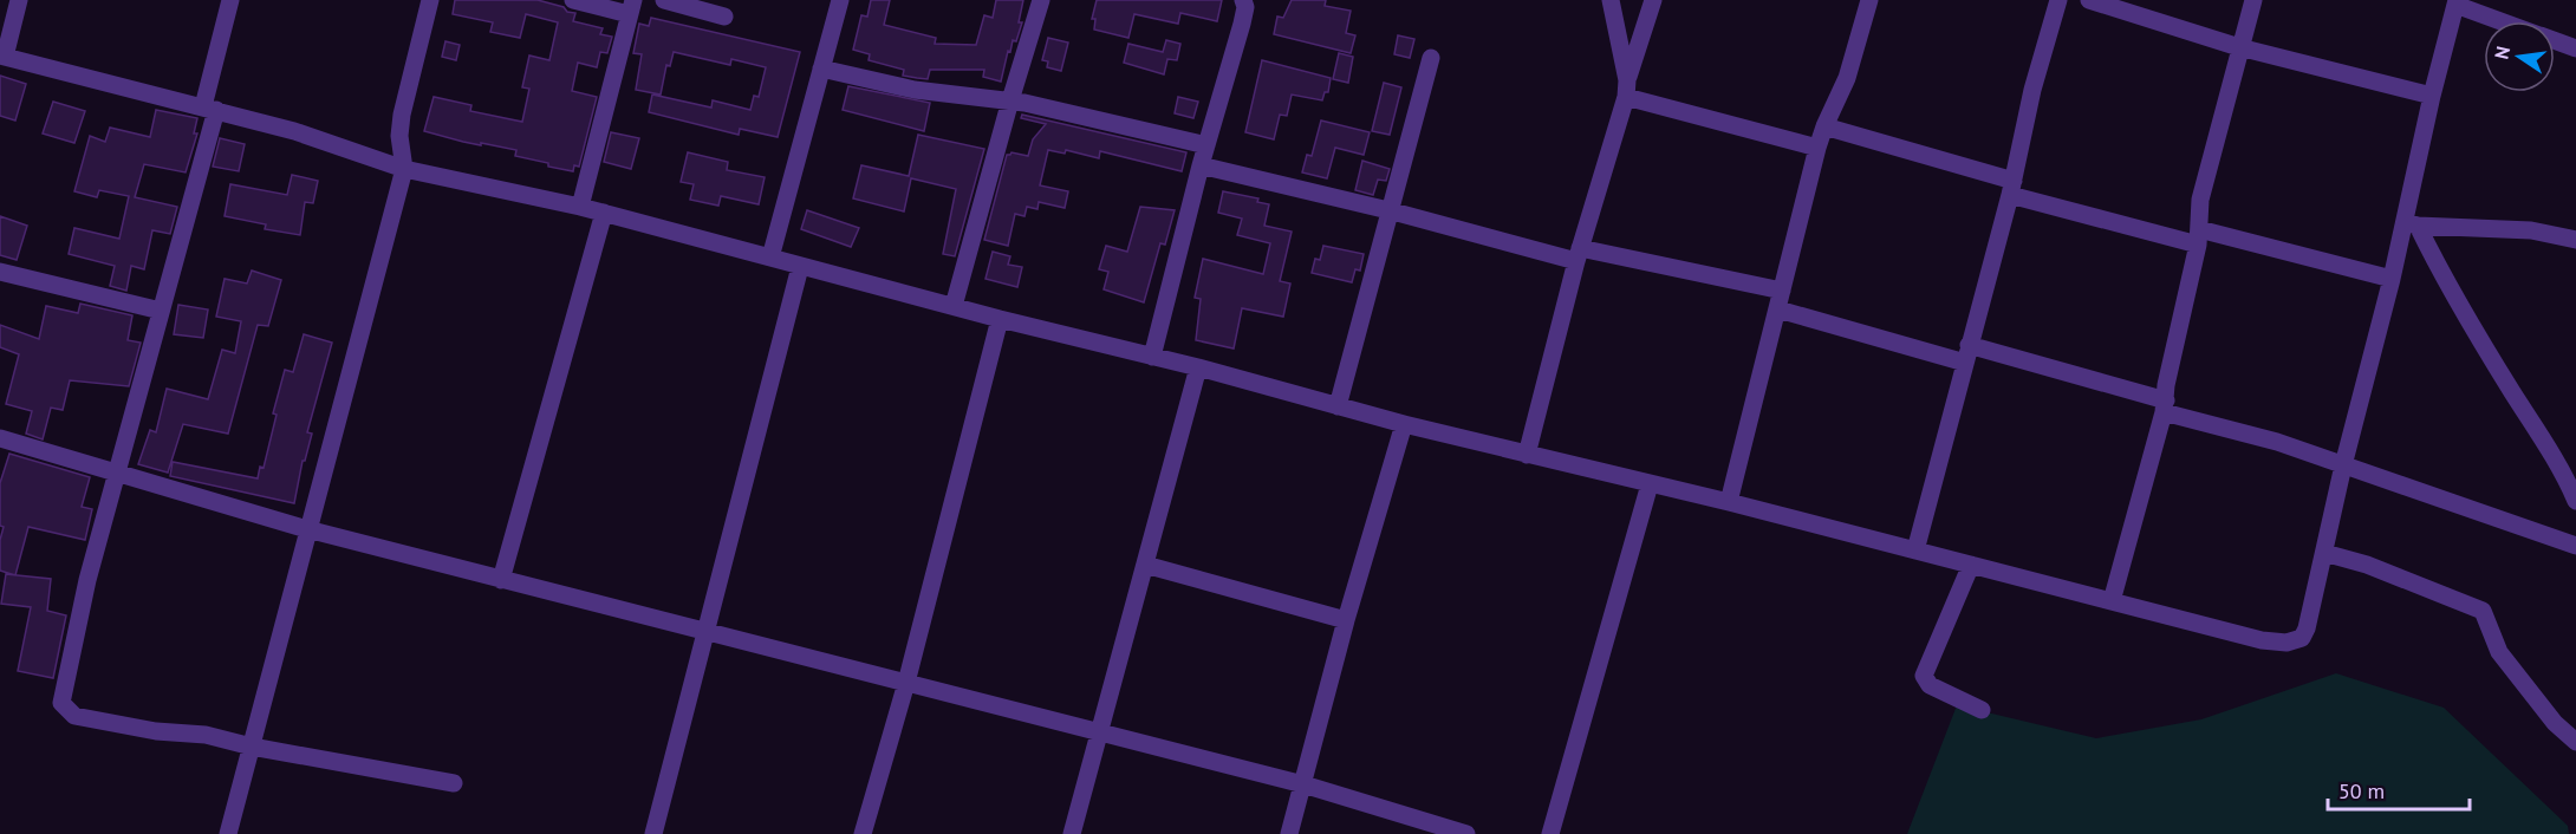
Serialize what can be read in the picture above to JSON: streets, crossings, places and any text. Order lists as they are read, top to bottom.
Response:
{
  "scale_bar": "50 m",
  "north": "left"
}
